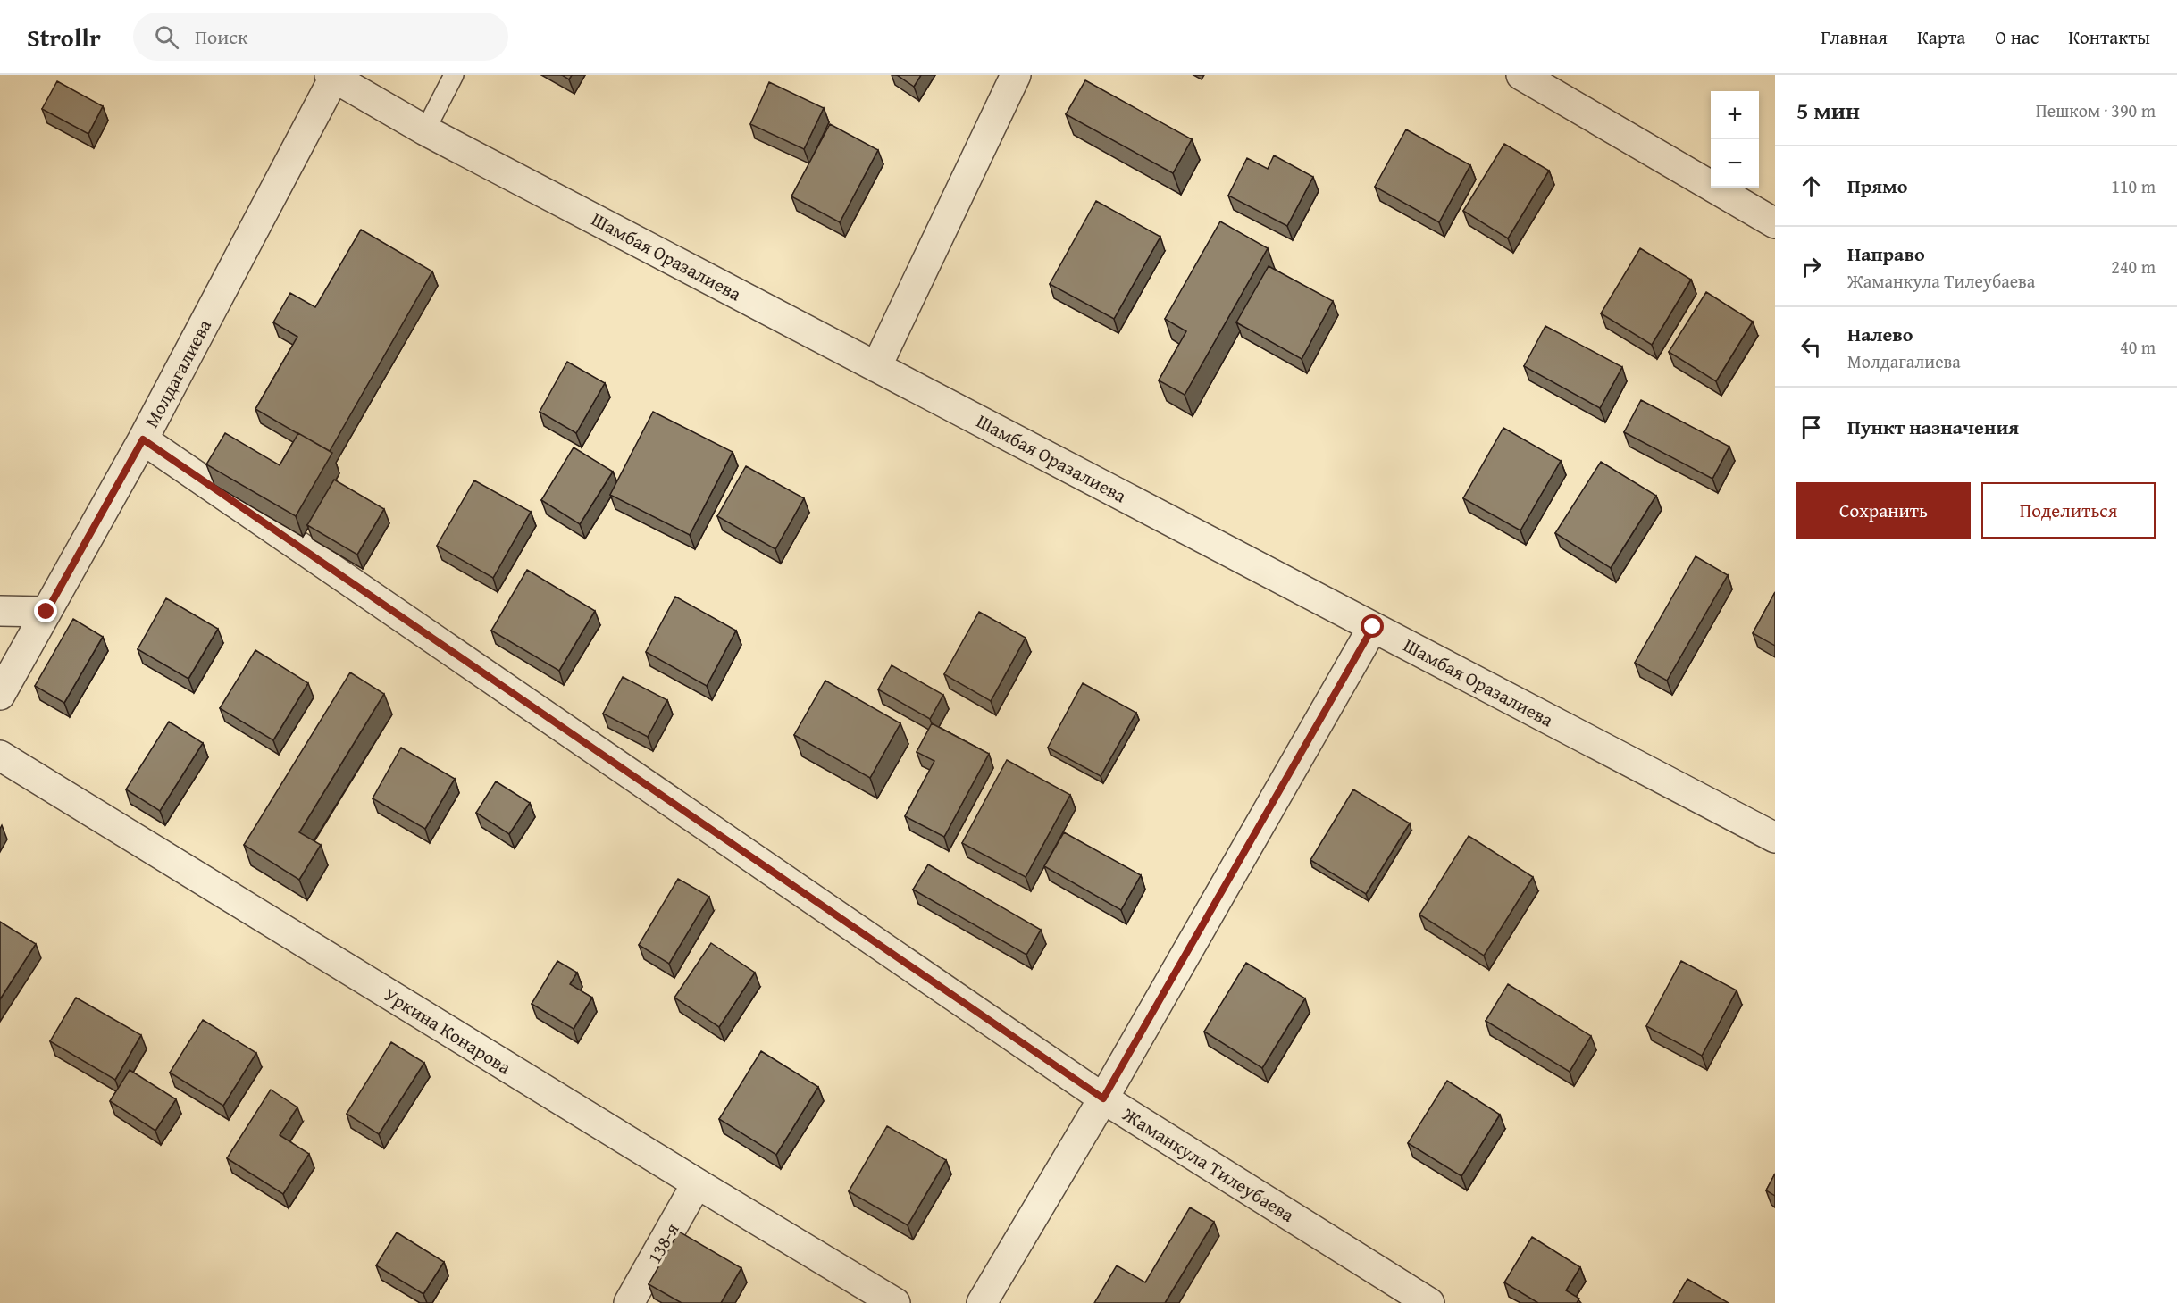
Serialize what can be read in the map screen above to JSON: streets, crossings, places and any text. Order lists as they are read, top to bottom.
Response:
{
  "streets": {
    "street": [
      "Шамбая Оразалиева",
      "Молдагалиева",
      "Уркина Конарова",
      "Жаманкула Тилеубаева",
      "138-я"
    ]
  },
  "crossings": [
    ["Шамбая Оразалиева", "Молдагалиева"],
    ["Молдагалиева", "Жаманкула Тилеубаева"],
    ["Уркина Конарова", "138-я"]
  ],
  "page": {
    "header": "Strollr",
    "search": "Поиск",
    "nav": [
      "Главная",
      "Карта",
      "О нас",
      "Контакты"
    ],
    "heading": ["5 мин", "Пешком · 390 m"],
    "map_buttons": ["+", "−"],
    "list": [
      ["Прямо", "110 m"],
      ["Направо", "Жаманкула Тилеубаева", "240 m"],
      ["Налево", "Молдагалиева", "40 m"],
      "Пункт назначения"
    ],
    "buttons": ["Сохранить", "Поделиться"]
  }
}
